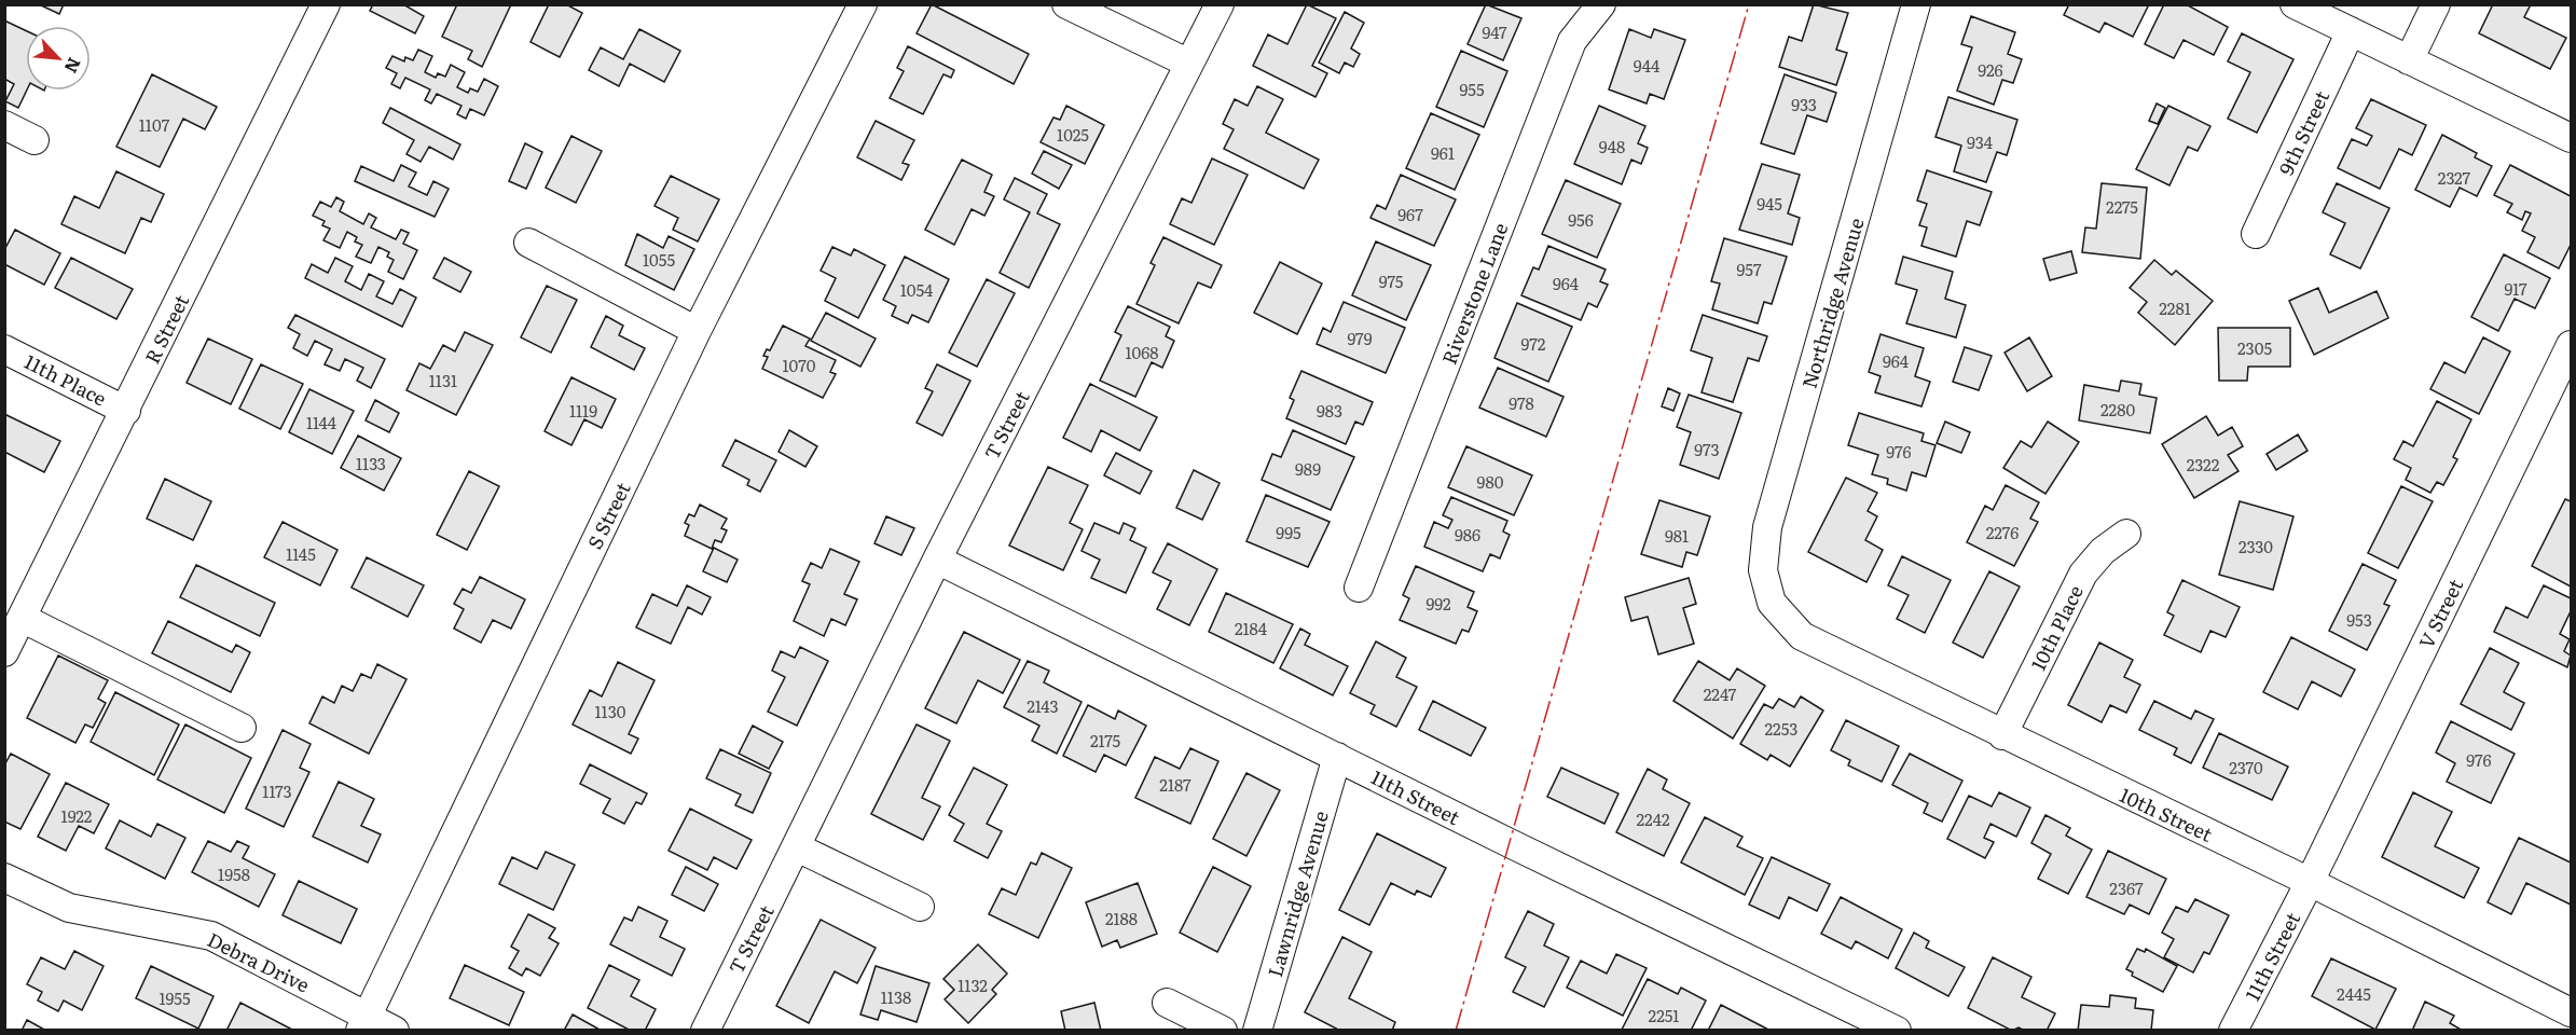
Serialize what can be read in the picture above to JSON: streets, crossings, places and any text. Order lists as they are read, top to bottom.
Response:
{
  "streets": {
    "street": [
      "9th Street",
      "Riverstone Lane",
      "Northridge Avenue",
      "R Street",
      "11th Place",
      "T Street",
      "S Street",
      "V Street",
      "10th Place",
      "11th Street",
      "10th Street",
      "Lawnridge Avenue",
      "Debra Drive"
    ]
  },
  "crossings": [
    ["Northridge Avenue", "10th Street"],
    ["R Street", "11th Place"],
    ["T Street", "11th Street"],
    ["S Street", "Debra Drive"],
    ["V Street", "11th Street"],
    ["V Street", "10th Street"],
    ["10th Place", "10th Street"],
    ["11th Street", "10th Street"],
    ["11th Street", "Lawnridge Avenue"]
  ],
  "house_numbers": [
    "947",
    "944",
    "926",
    "955",
    "933",
    "1107",
    "1025",
    "934",
    "948",
    "961",
    "2327",
    "945",
    "2275",
    "967",
    "956",
    "1055",
    "957",
    "975",
    "964",
    "917",
    "1054",
    "2281",
    "979",
    "972",
    "2305",
    "1068",
    "964",
    "1070",
    "1131",
    "978",
    "2280",
    "1119",
    "983",
    "1144",
    "973",
    "976",
    "1133",
    "2322",
    "989",
    "980",
    "995",
    "2276",
    "986",
    "981",
    "2330",
    "1145",
    "992",
    "953",
    "2184",
    "2247",
    "2143",
    "1130",
    "2253",
    "2175",
    "976",
    "2370",
    "2187",
    "1173",
    "1922",
    "2242",
    "1958",
    "2367",
    "2188",
    "1132",
    "2445",
    "1138",
    "1955",
    "2251"
  ],
  "north": "bottom right"
}
